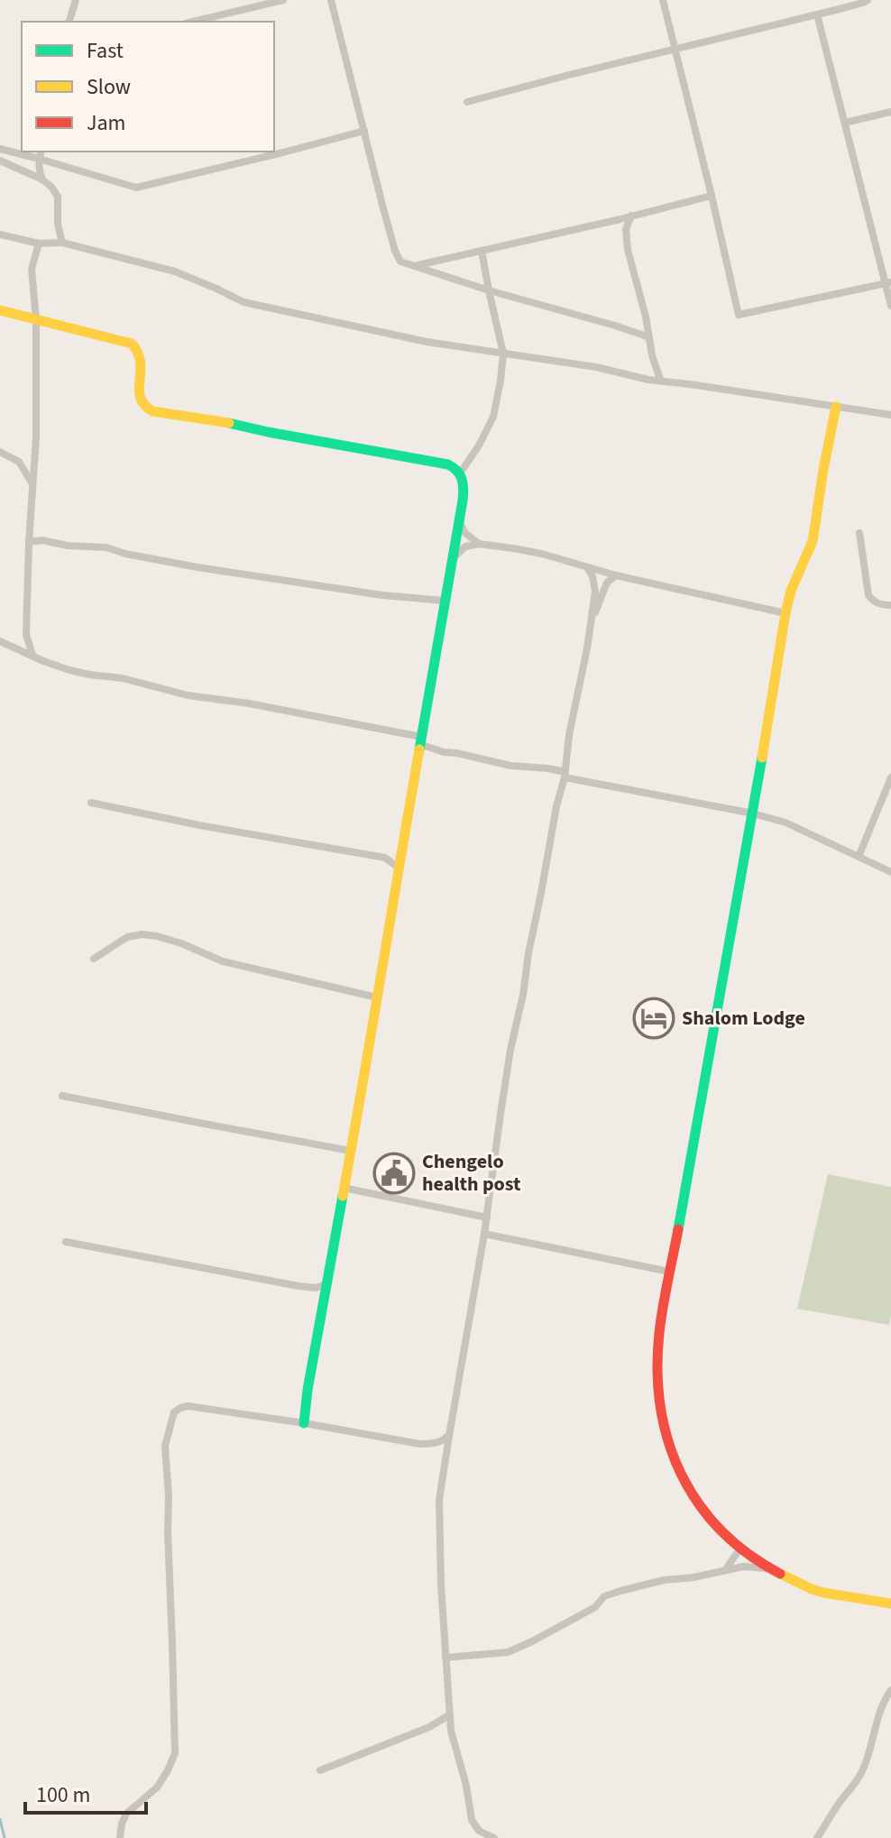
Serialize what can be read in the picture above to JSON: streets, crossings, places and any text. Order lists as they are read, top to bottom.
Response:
{
  "places": {
    "hotel": ["Shalom Lodge"],
    "public building": ["Chengelo health post"]
  },
  "legend": ["Fast", "Slow", "Jam"],
  "scale_bar": "100 m"
}
